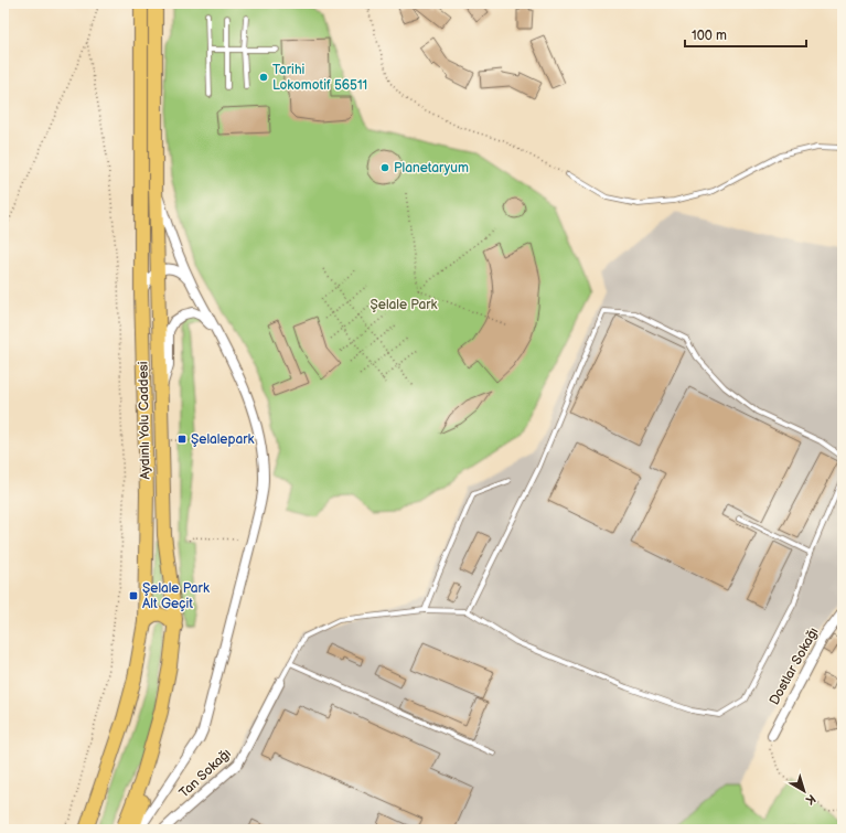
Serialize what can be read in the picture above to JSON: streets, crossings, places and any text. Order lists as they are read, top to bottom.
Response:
{
  "streets": {
    "main road": ["Aydınlı Yolu Caddesi"],
    "street": ["Dostlar Sokağı", "Tan Sokağı"]
  },
  "parks": ["Şelale Park"],
  "places": {
    "other": ["Tarihi Lokomotif 56511", "Planetaryum"],
    "transit": ["Şelalepark", "Şelale Park Alt Geçit"]
  },
  "scale_bar": "100 m",
  "north": "bottom right"
}
